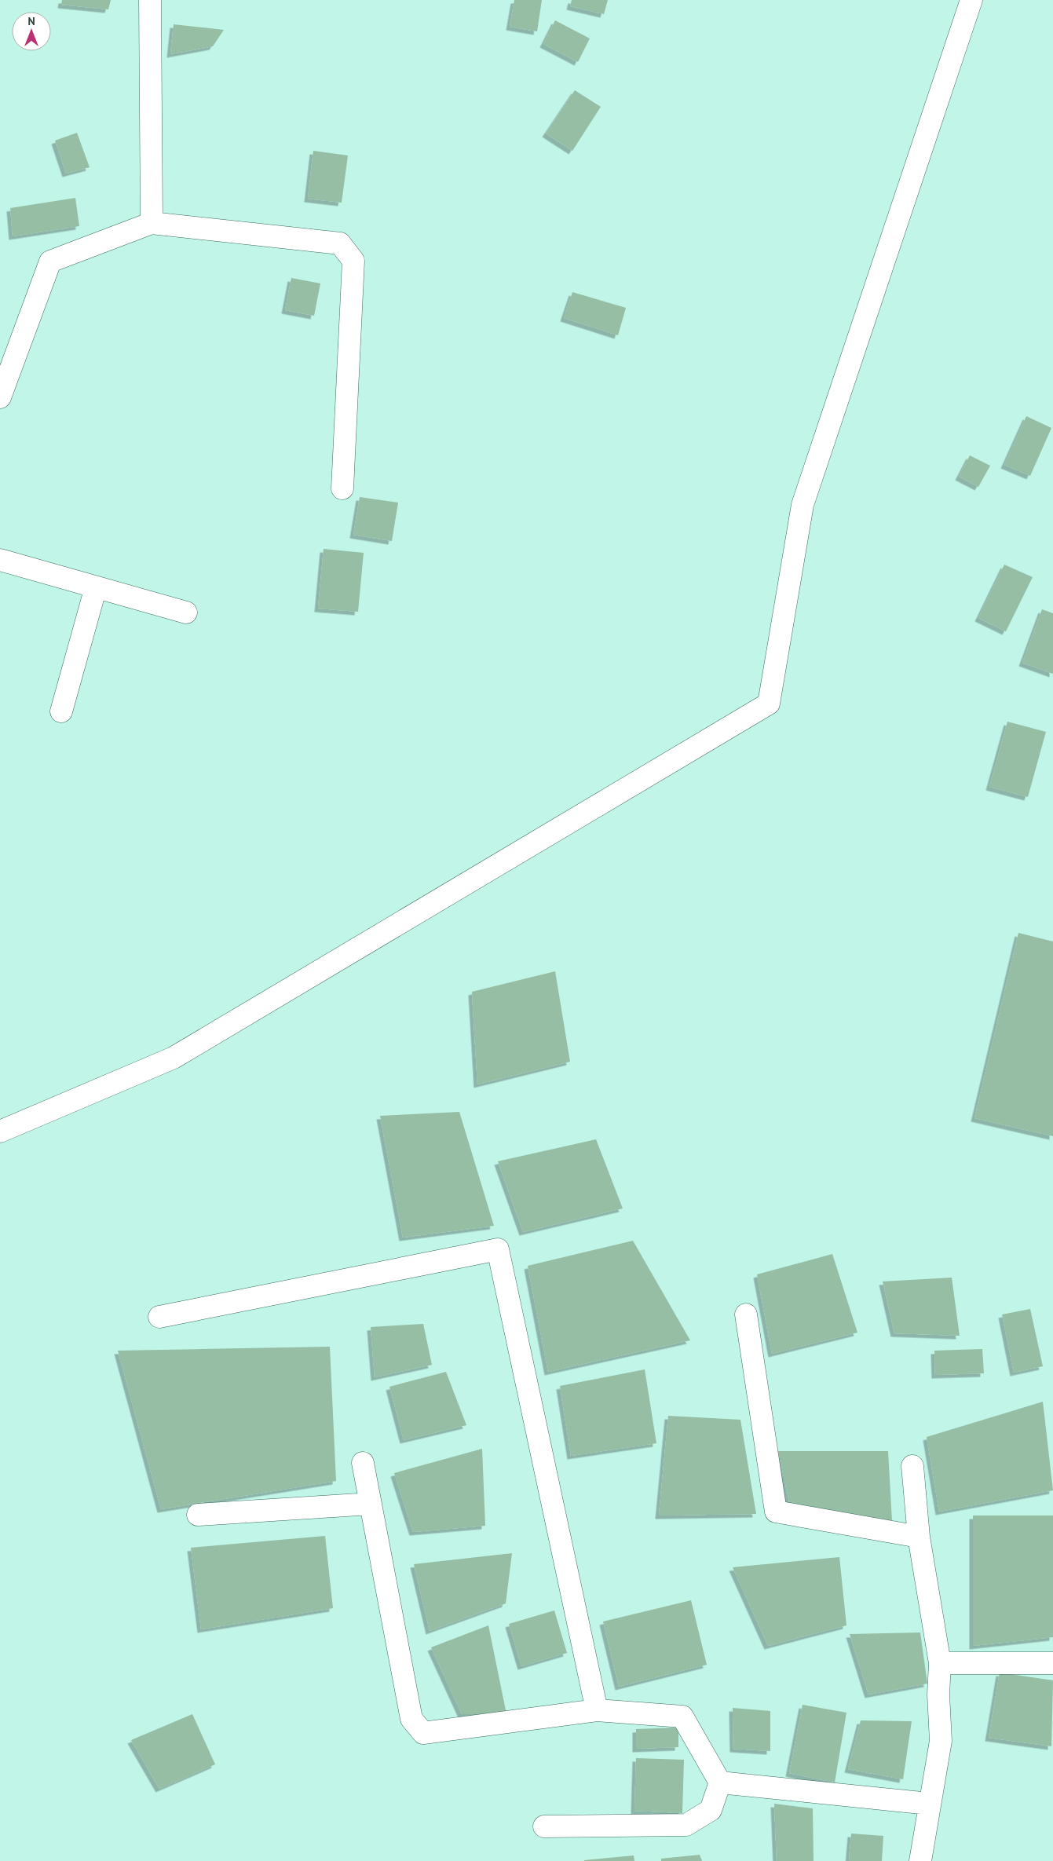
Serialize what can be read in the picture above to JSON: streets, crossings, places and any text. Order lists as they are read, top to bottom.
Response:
{
  "north": "top"
}
